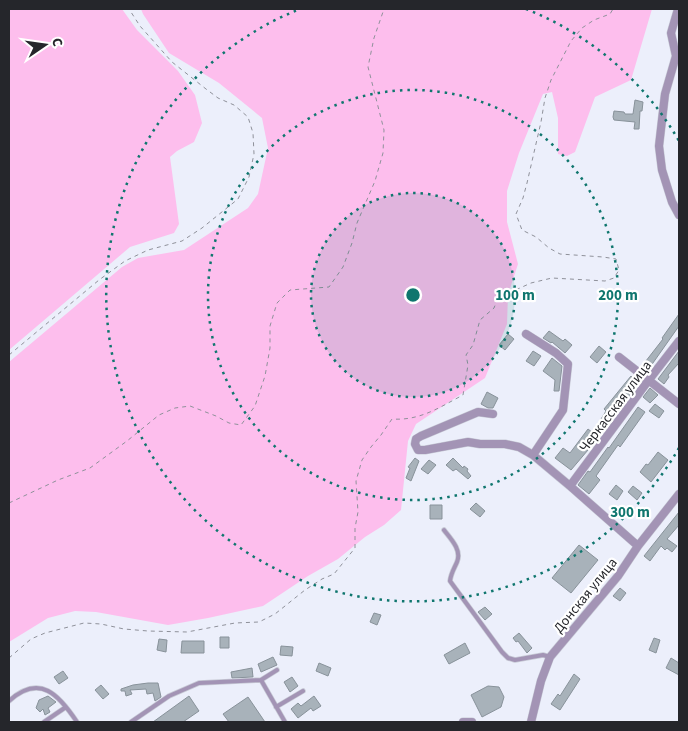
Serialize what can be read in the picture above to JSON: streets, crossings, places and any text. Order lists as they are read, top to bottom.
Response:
{
  "streets": {
    "street": ["Черкасская улица", "Донская улица"]
  },
  "north": "right",
  "rings": ["100 m", "200 m", "300 m"]
}
